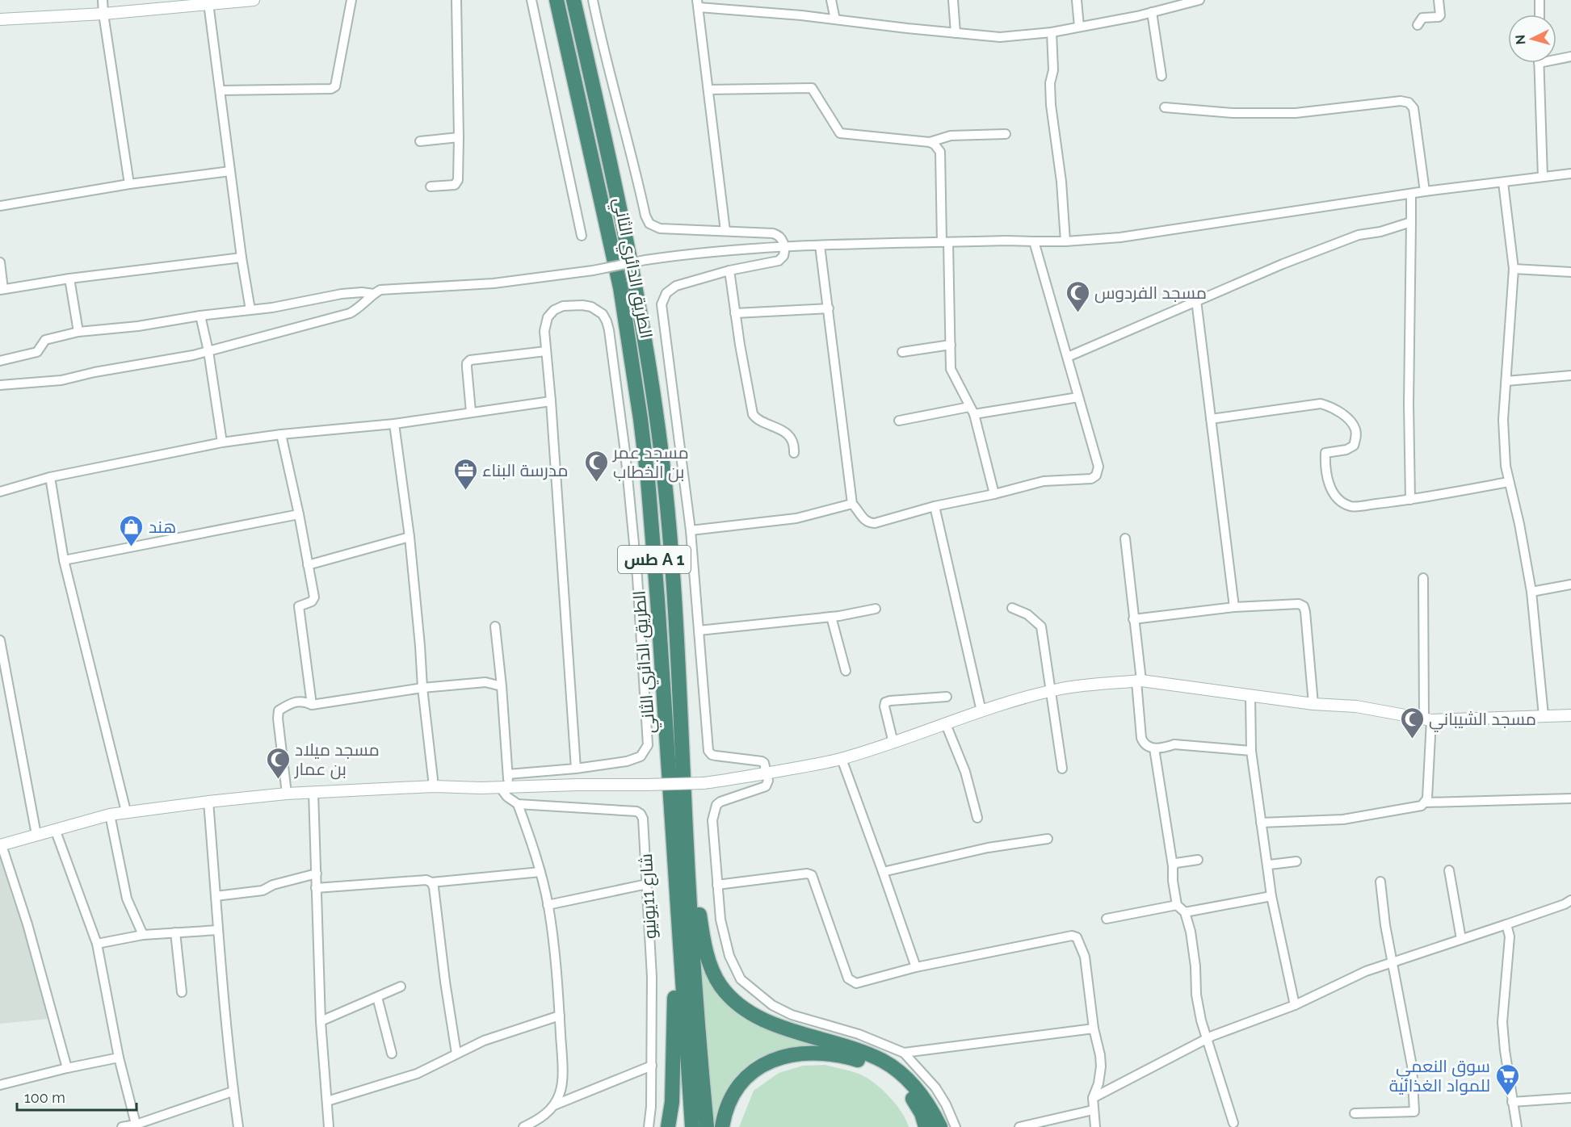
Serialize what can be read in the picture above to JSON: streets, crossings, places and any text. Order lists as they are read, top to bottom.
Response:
{
  "streets": {
    "highway": ["الطريق الدائري الثاني", "طس A 1"],
    "street": ["شارع 11يونيو"]
  },
  "places": {
    "mosque": [
      "مسجد الفردوس",
      "مسجد عمر بن الخطاب",
      "مسجد الشيباني",
      "مسجد ميلاد بن عمار"
    ],
    "office": ["مدرسة البناء"],
    "shop": ["هند"],
    "supermarket": ["سوق النعمي للمواد الغذائية"]
  },
  "scale_bar": "100 m",
  "north": "left"
}
